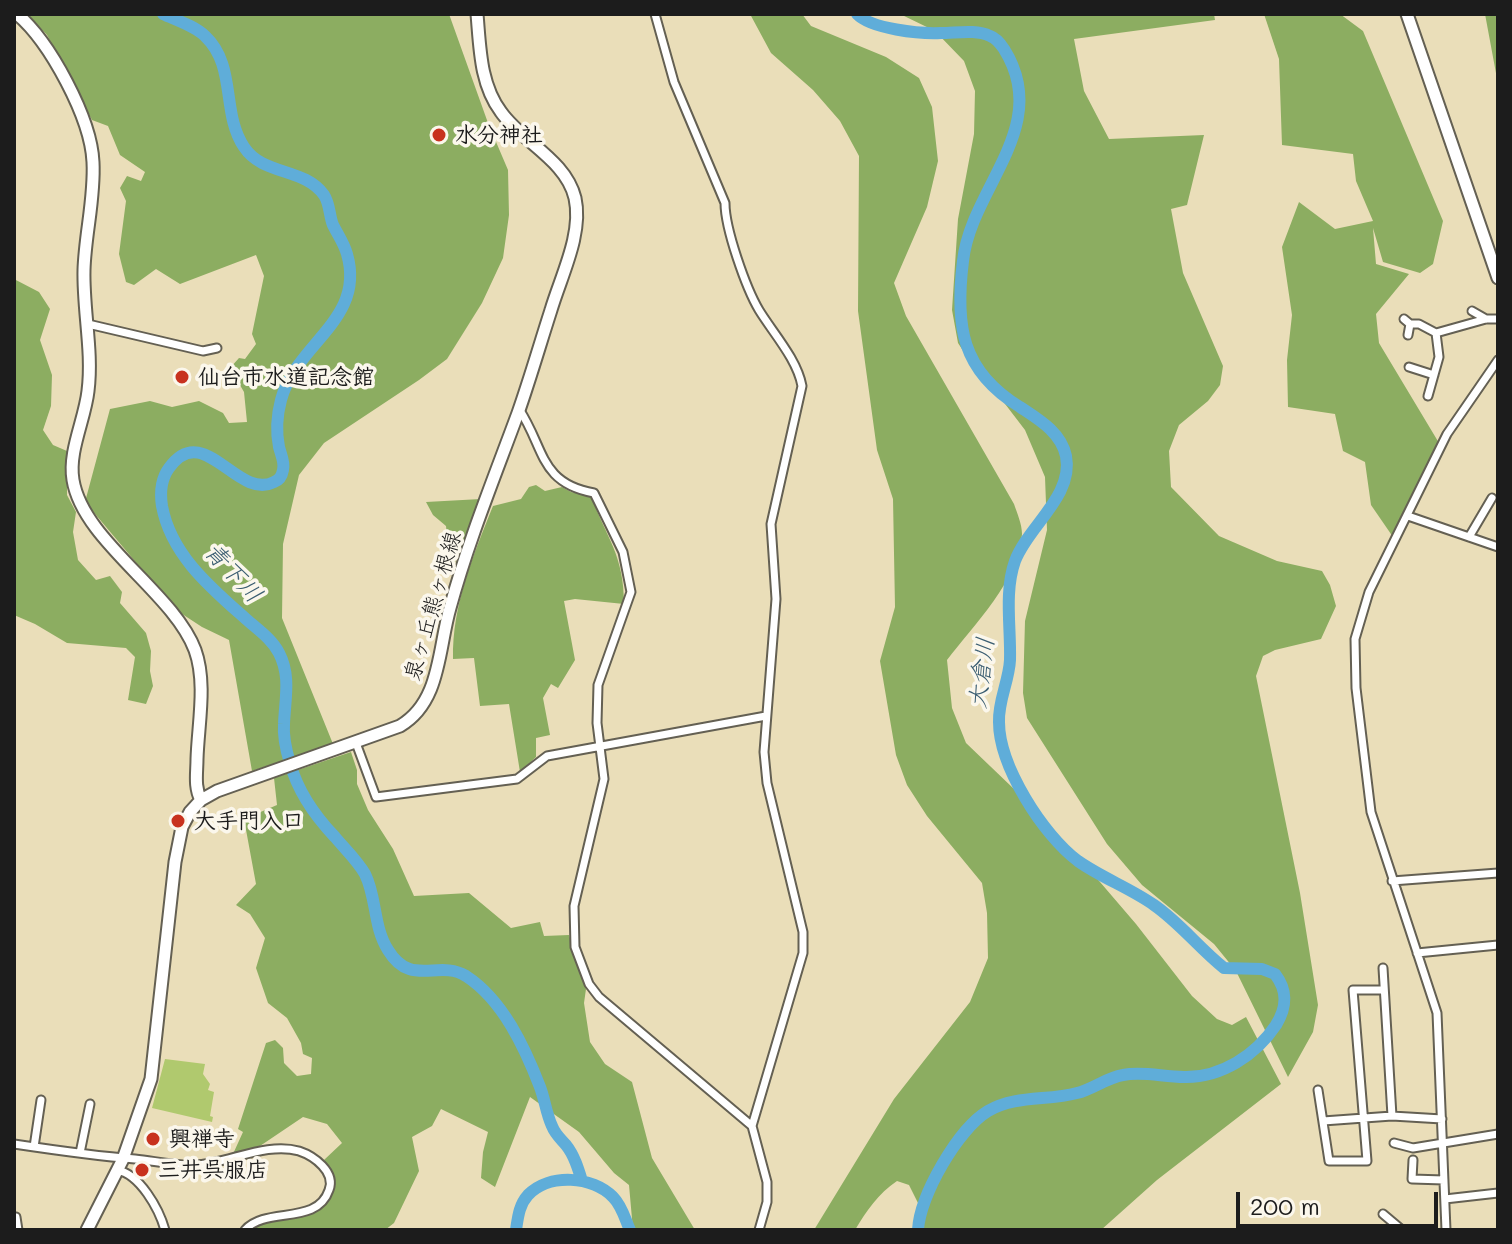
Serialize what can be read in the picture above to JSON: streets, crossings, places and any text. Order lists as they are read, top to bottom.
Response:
{
  "streets": {
    "main road": ["泉ヶ丘熊ヶ根線"]
  },
  "water": ["青下川", "大倉川"],
  "places": [
    "水分神社",
    "仙台市水道記念館",
    "大手門入口",
    "興禅寺",
    "三井呉服店"
  ],
  "scale_bar": "200 m"
}
